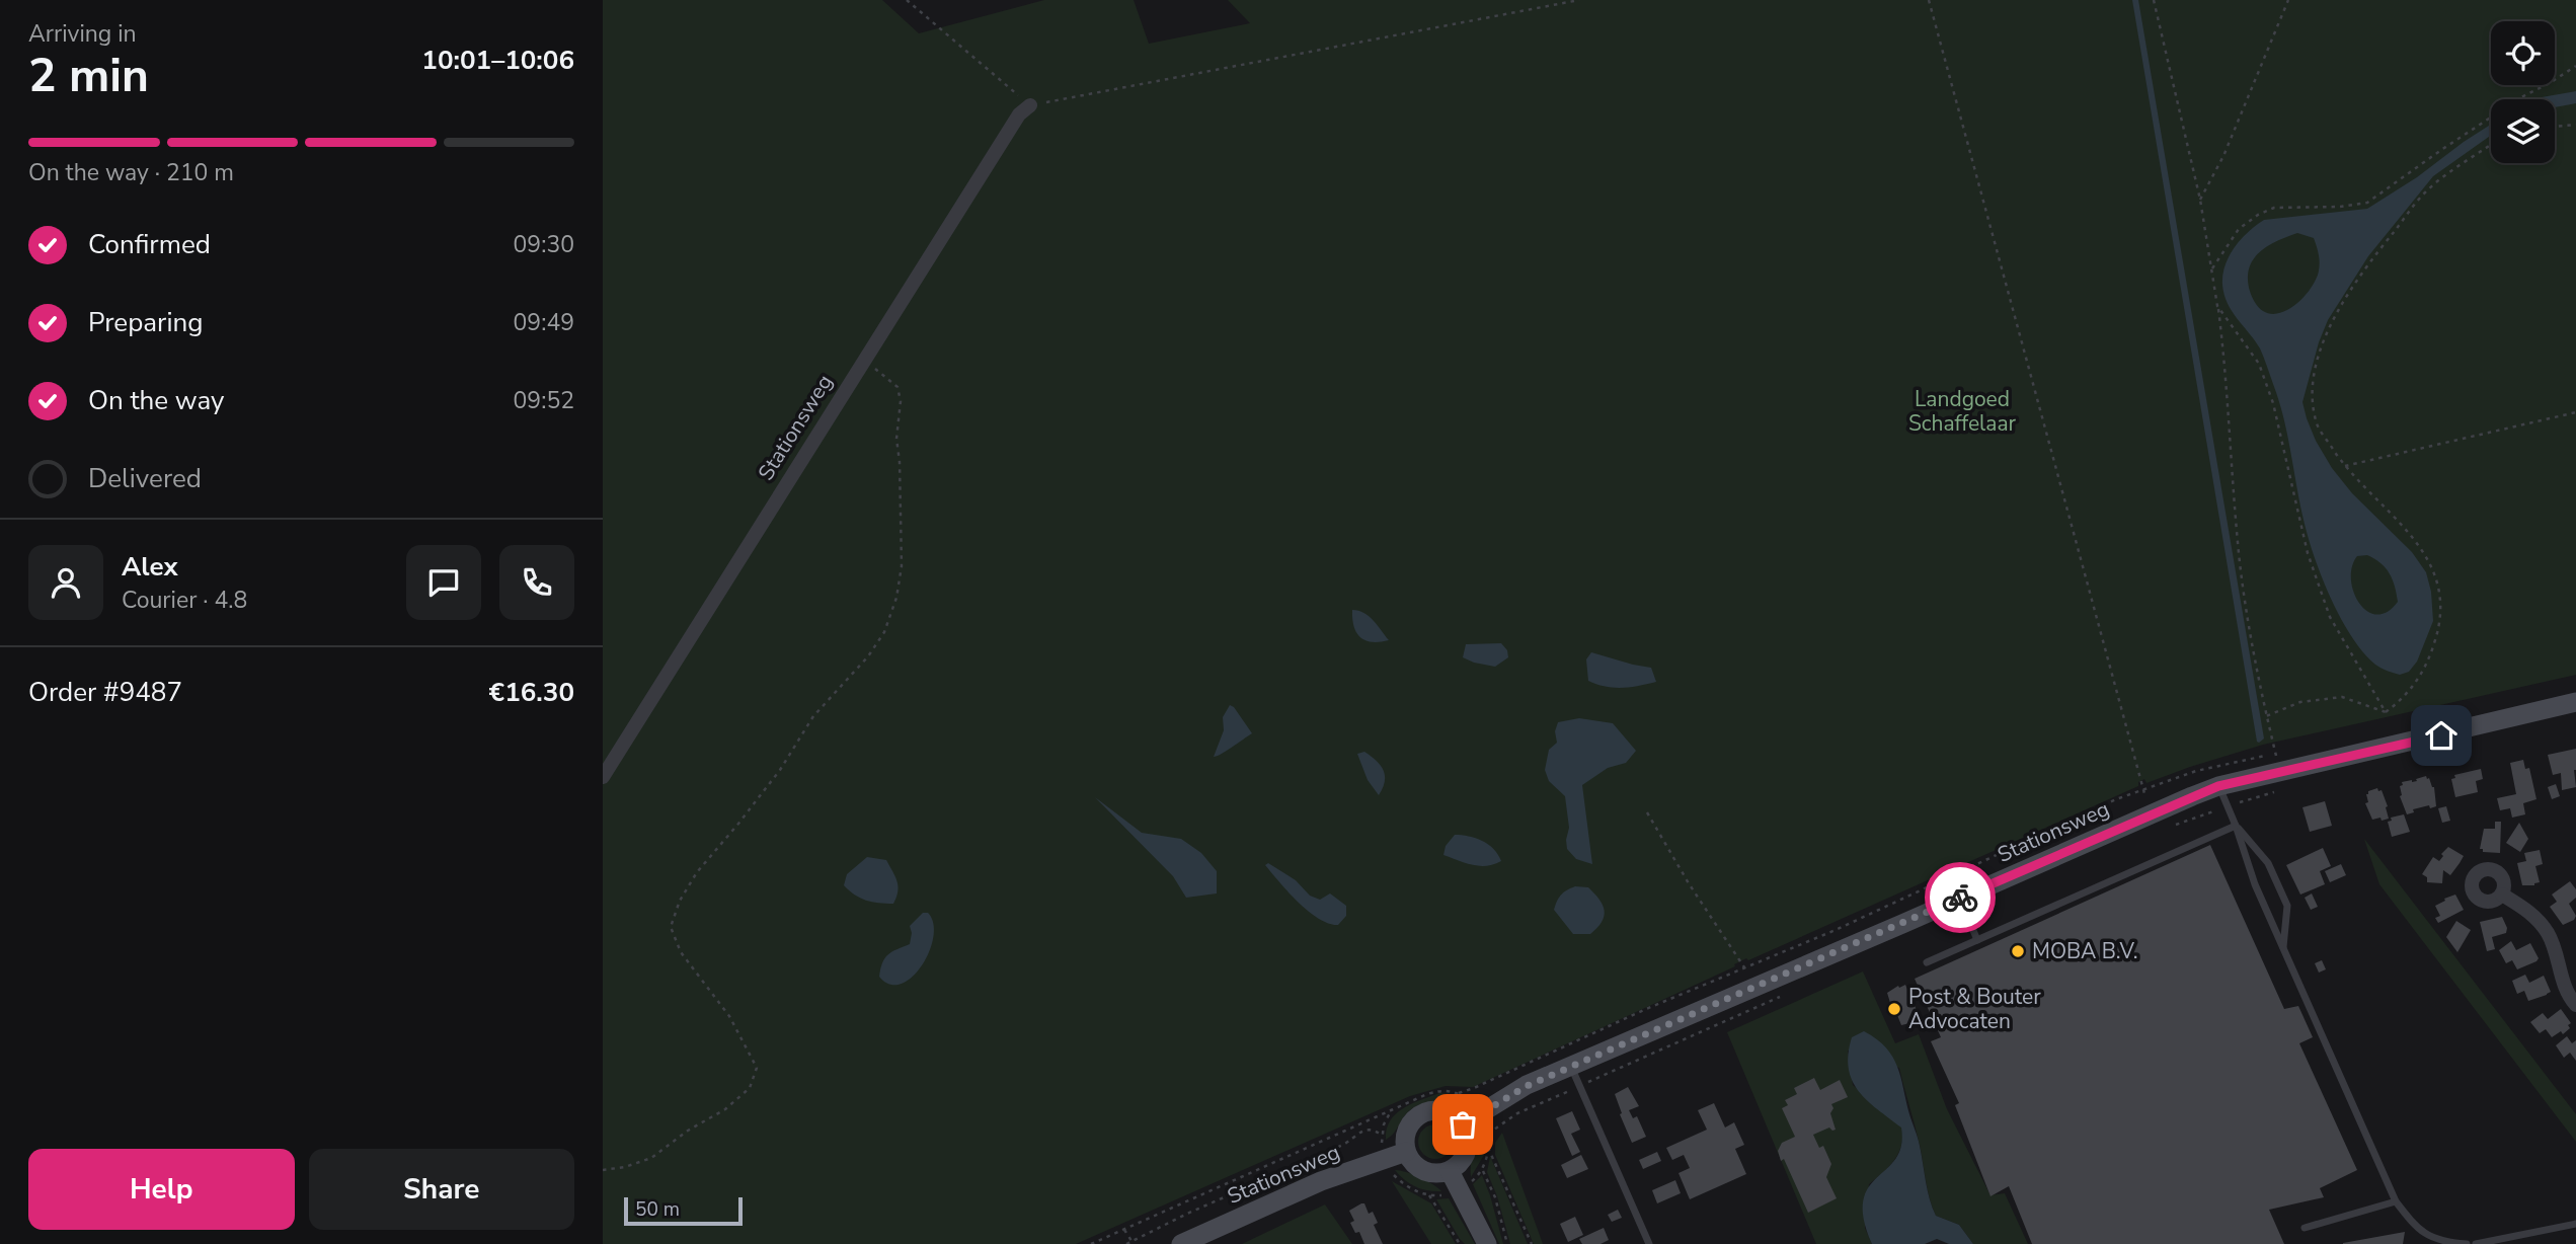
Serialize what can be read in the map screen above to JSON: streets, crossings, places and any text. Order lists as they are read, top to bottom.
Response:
{
  "streets": {
    "main road": ["Stationsweg"]
  },
  "parks": ["Landgoed Schaffelaar"],
  "places": ["MOBA B.V.", "Post & Bouter Advocaten"],
  "scale_bar": "50 m",
  "page": {
    "heading": ["2 min", "Arriving in", "10:01–10:06"],
    "panel": [
      "Alex",
      "Courier · 4.8",
      "Order #9487",
      "€16.30"
    ],
    "bar": "On the way · 210 m",
    "list": [
      ["Confirmed", "09:30"],
      ["Preparing", "09:49"],
      ["On the way", "09:52"],
      "Delivered"
    ],
    "buttons": ["Help", "Share"],
    "scale": "50 m"
  }
}
